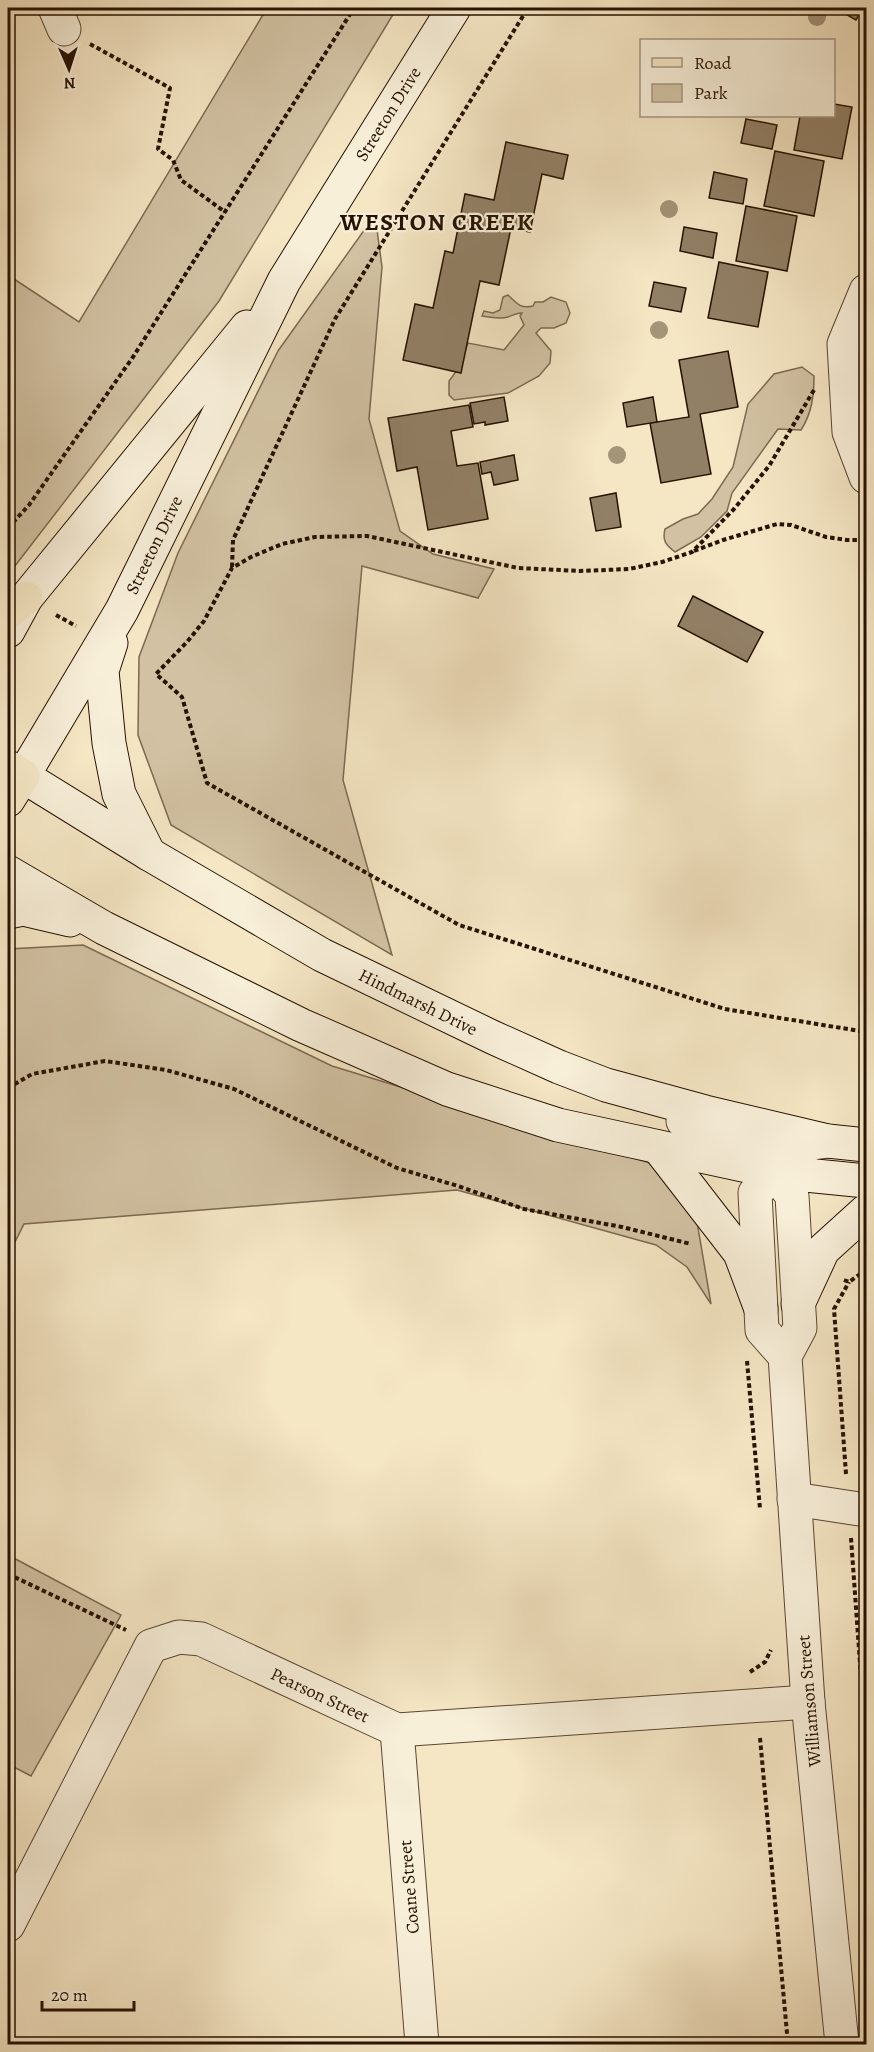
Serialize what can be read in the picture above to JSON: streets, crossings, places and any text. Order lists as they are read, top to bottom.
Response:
{
  "streets": {
    "main road": [
      "Streeton Drive",
      "Hindmarsh Drive",
      "Pearson Street",
      "Williamson Street",
      "Coane Street"
    ]
  },
  "crossings": [
    ["Streeton Drive", "Hindmarsh Drive"],
    ["Pearson Street", "Williamson Street"],
    ["Pearson Street", "Coane Street"]
  ],
  "districts": ["WESTON CREEK"],
  "legend": ["Road", "Park"],
  "scale_bar": "20 m",
  "north": "bottom"
}
